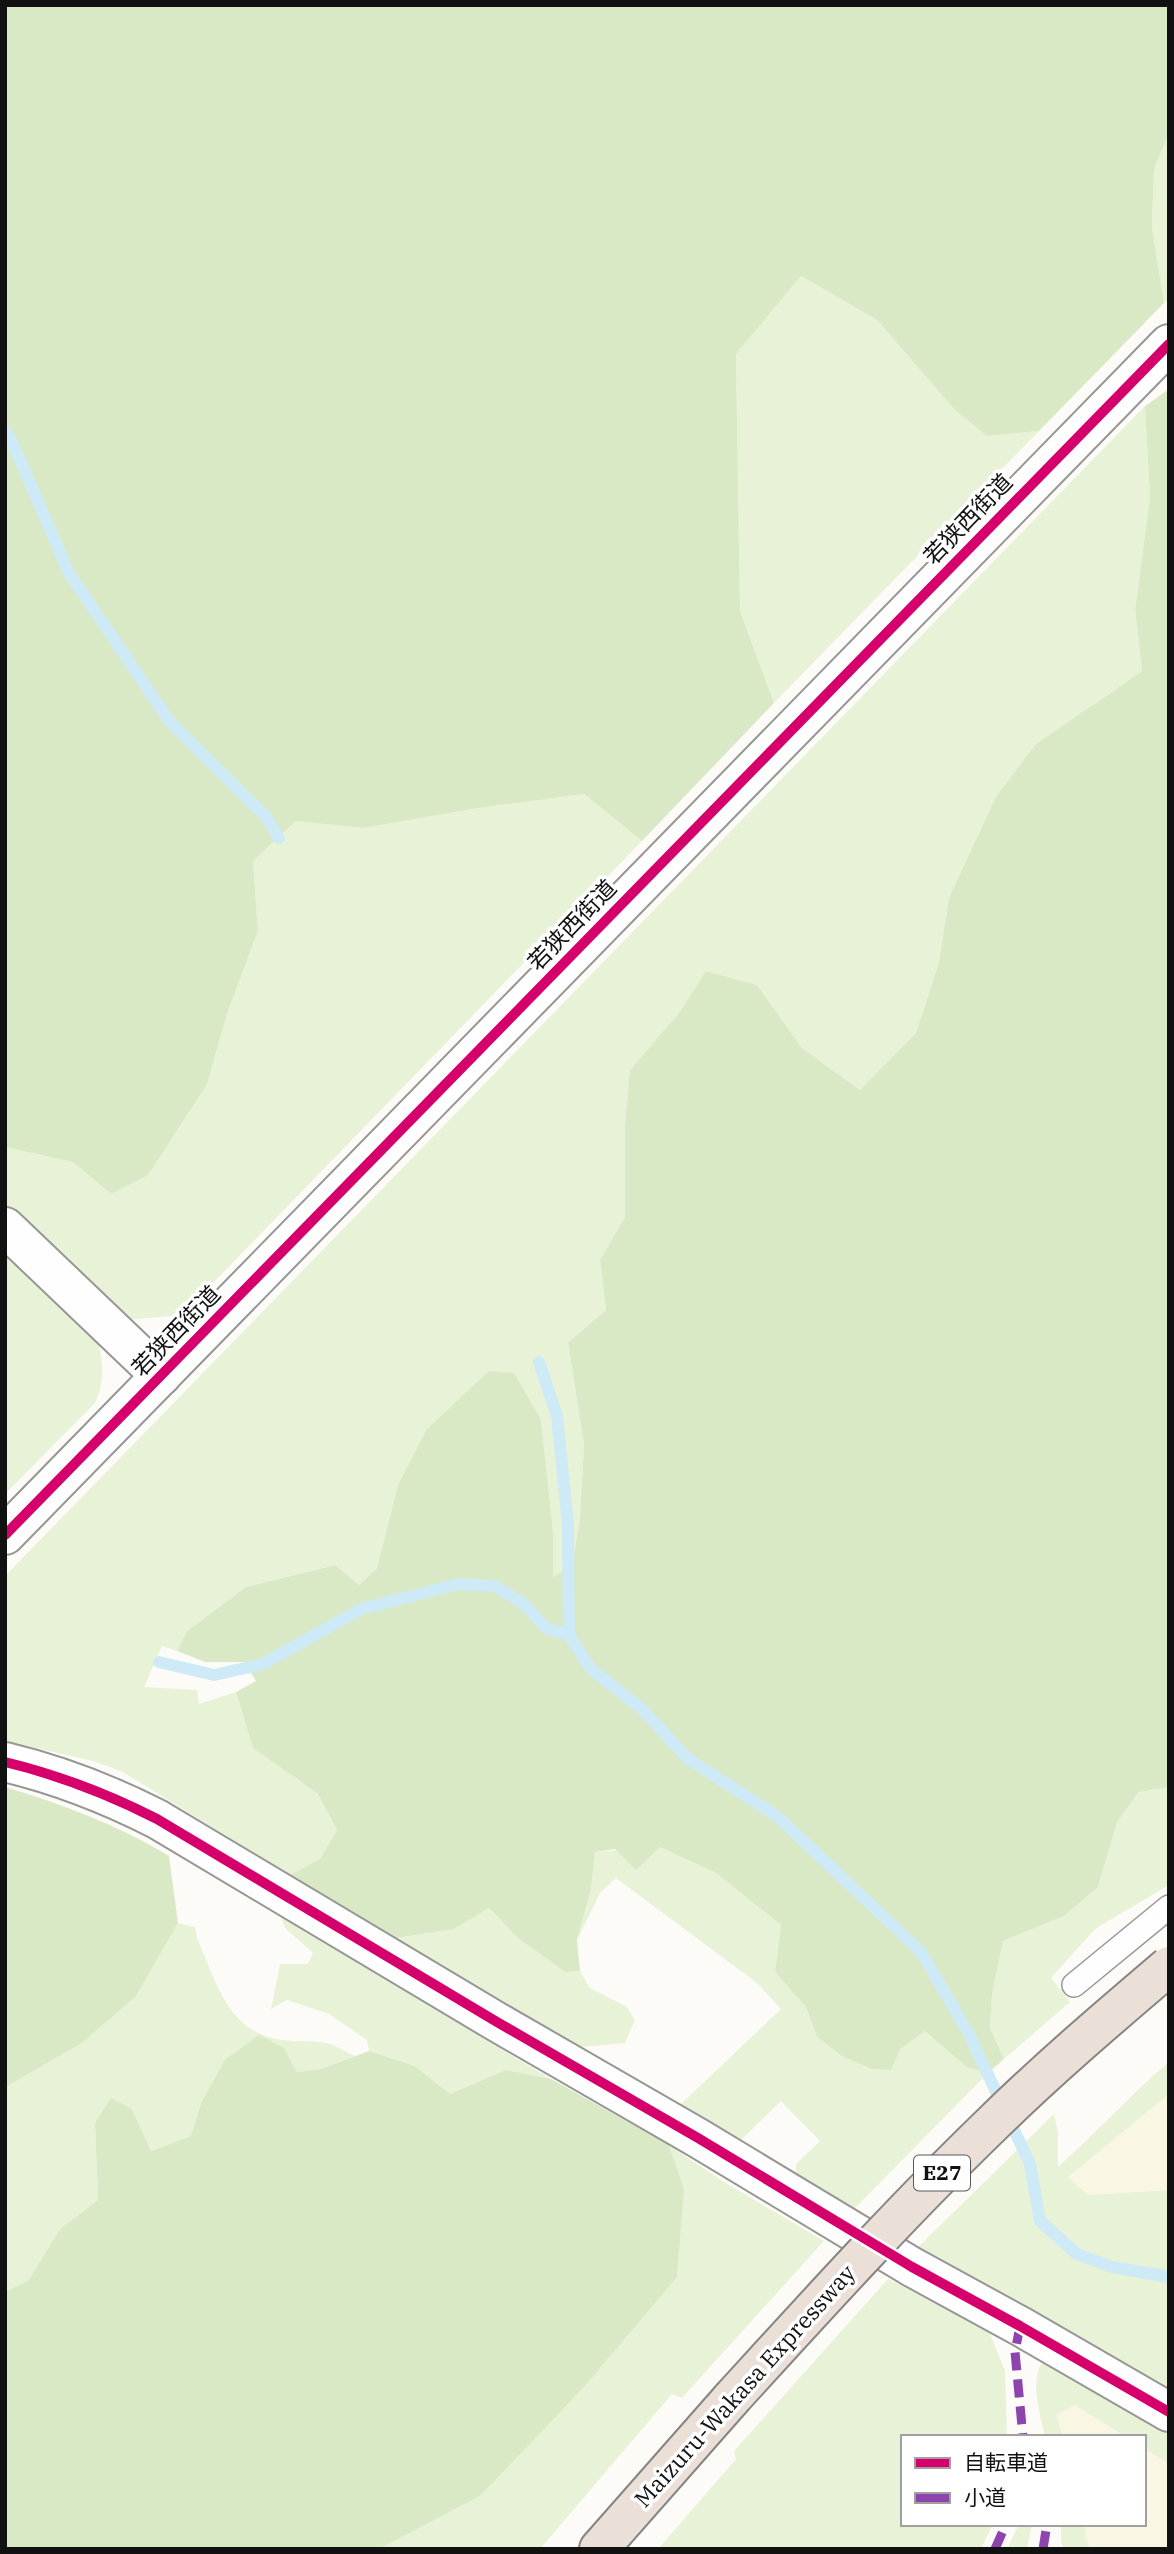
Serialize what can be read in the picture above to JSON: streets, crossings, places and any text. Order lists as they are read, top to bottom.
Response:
{
  "streets": {
    "highway": ["E27", "Maizuru-Wakasa Expressway"],
    "street": ["若狭西街道"]
  },
  "legend": ["自転車道", "小道"]
}
